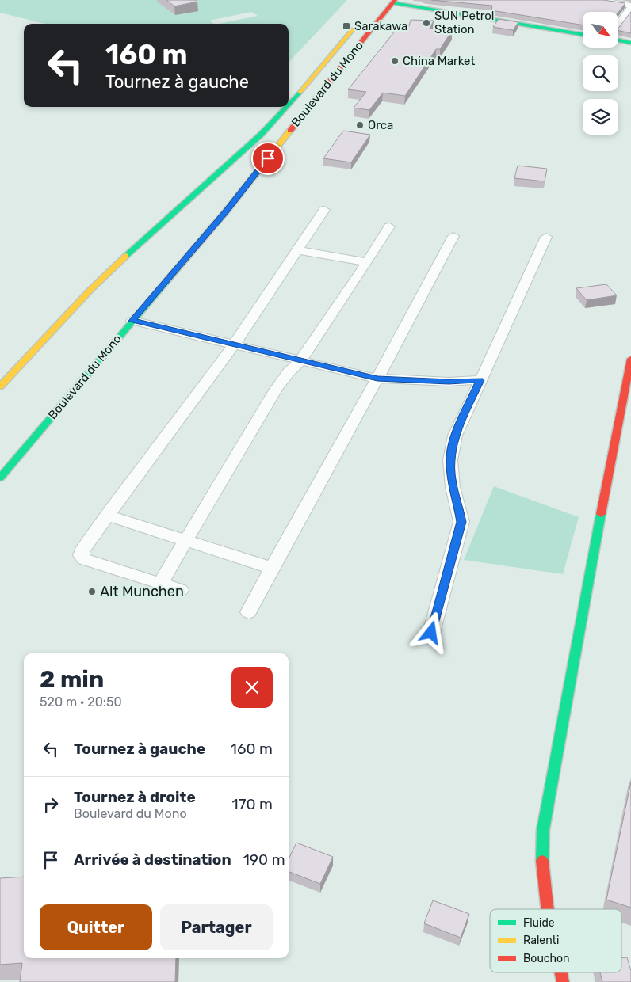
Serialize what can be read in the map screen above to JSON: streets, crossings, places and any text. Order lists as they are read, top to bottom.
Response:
{
  "streets": {
    "main road": ["Boulevard du Mono"]
  },
  "places": {
    "other": [
      "SUN Petrol Station",
      "China Market",
      "Orca",
      "Alt Munchen"
    ],
    "transit": ["Sarakawa"]
  },
  "legend": ["Fluide", "Ralenti", "Bouchon"],
  "north": "bottom right",
  "page": {
    "turn": ["160 m", "Tournez à gauche"],
    "heading": ["2 min", "520 m · 20:50"],
    "list": [
      {
        "name": "Tournez à gauche",
        "value": "160 m"
      },
      {
        "name": "Tournez à droite",
        "note": "Boulevard du Mono",
        "value": "170 m"
      },
      {
        "name": "Arrivée à destination",
        "value": "190 m"
      }
    ],
    "buttons": ["Quitter", "Partager"]
  }
}
